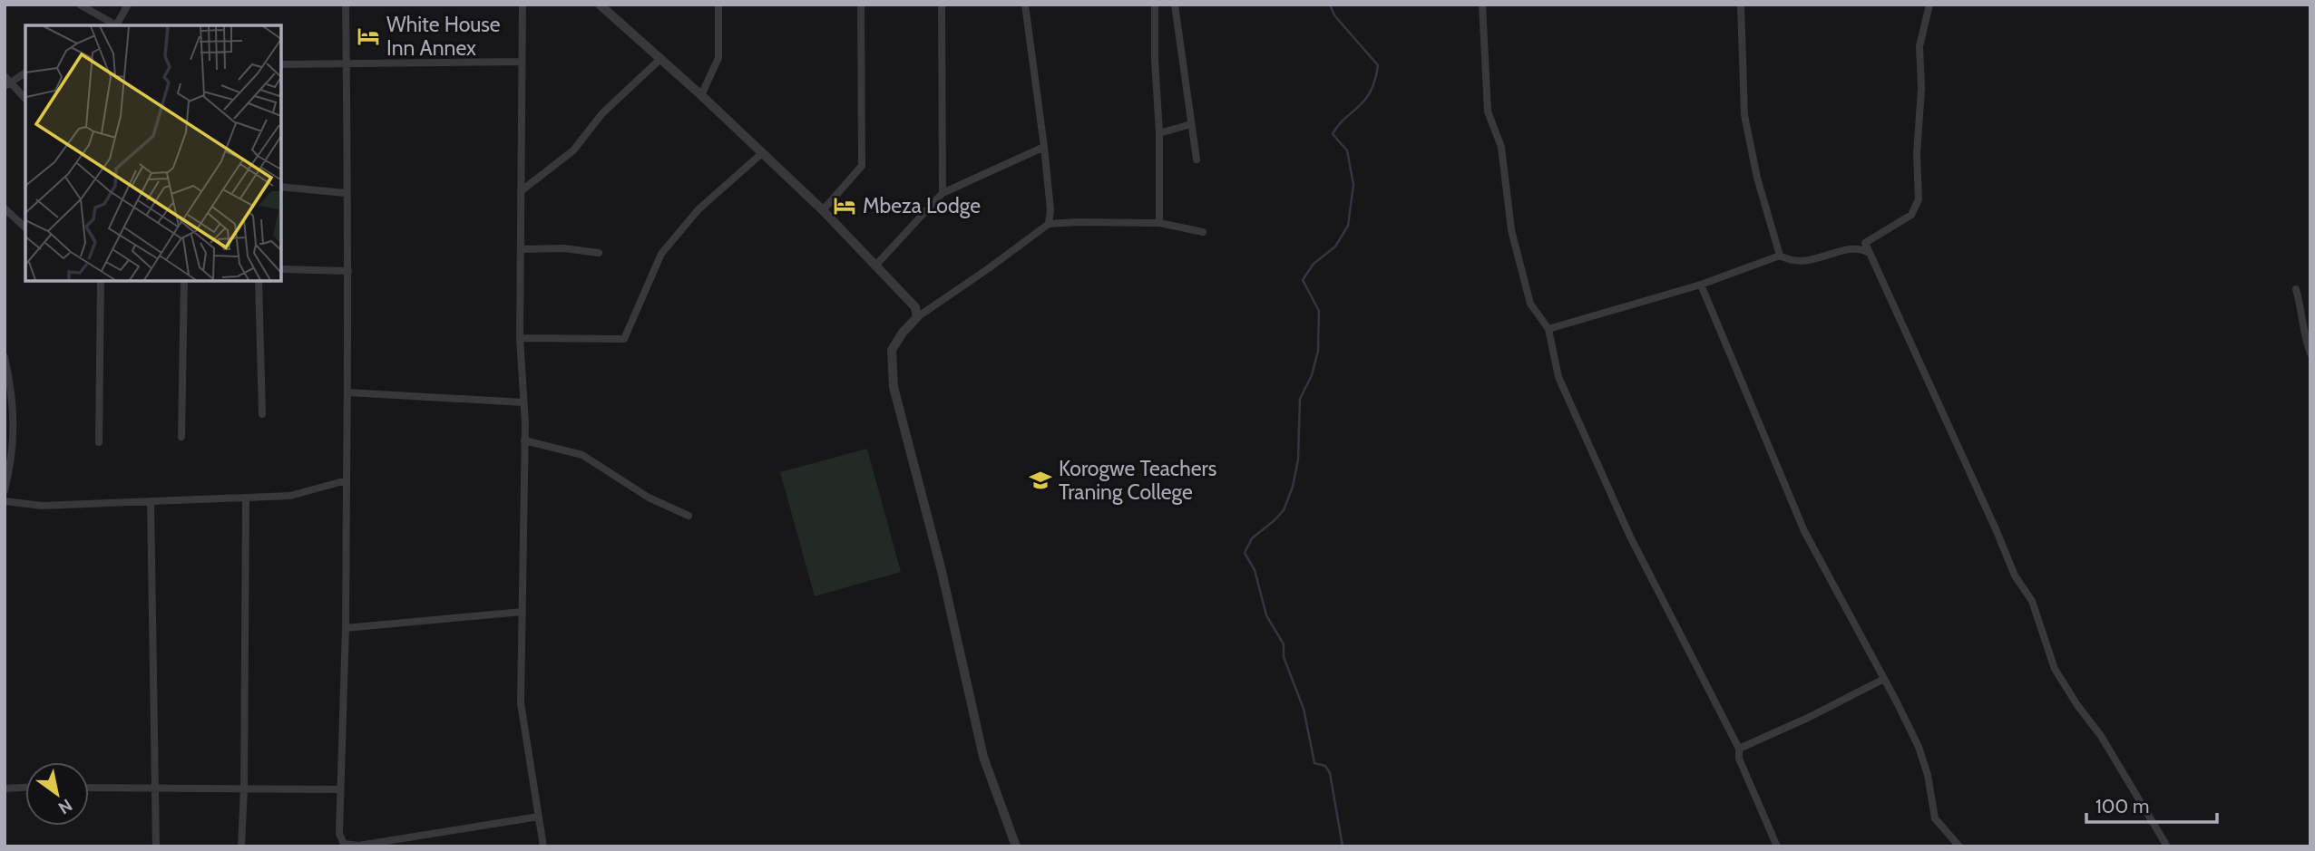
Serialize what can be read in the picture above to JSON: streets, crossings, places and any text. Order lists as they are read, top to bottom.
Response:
{
  "places": {
    "hotel": ["White House Inn Annex", "Mbeza Lodge"],
    "school or university": ["Korogwe Teachers Traning College"]
  },
  "scale_bar": "100 m",
  "north": "bottom right"
}
